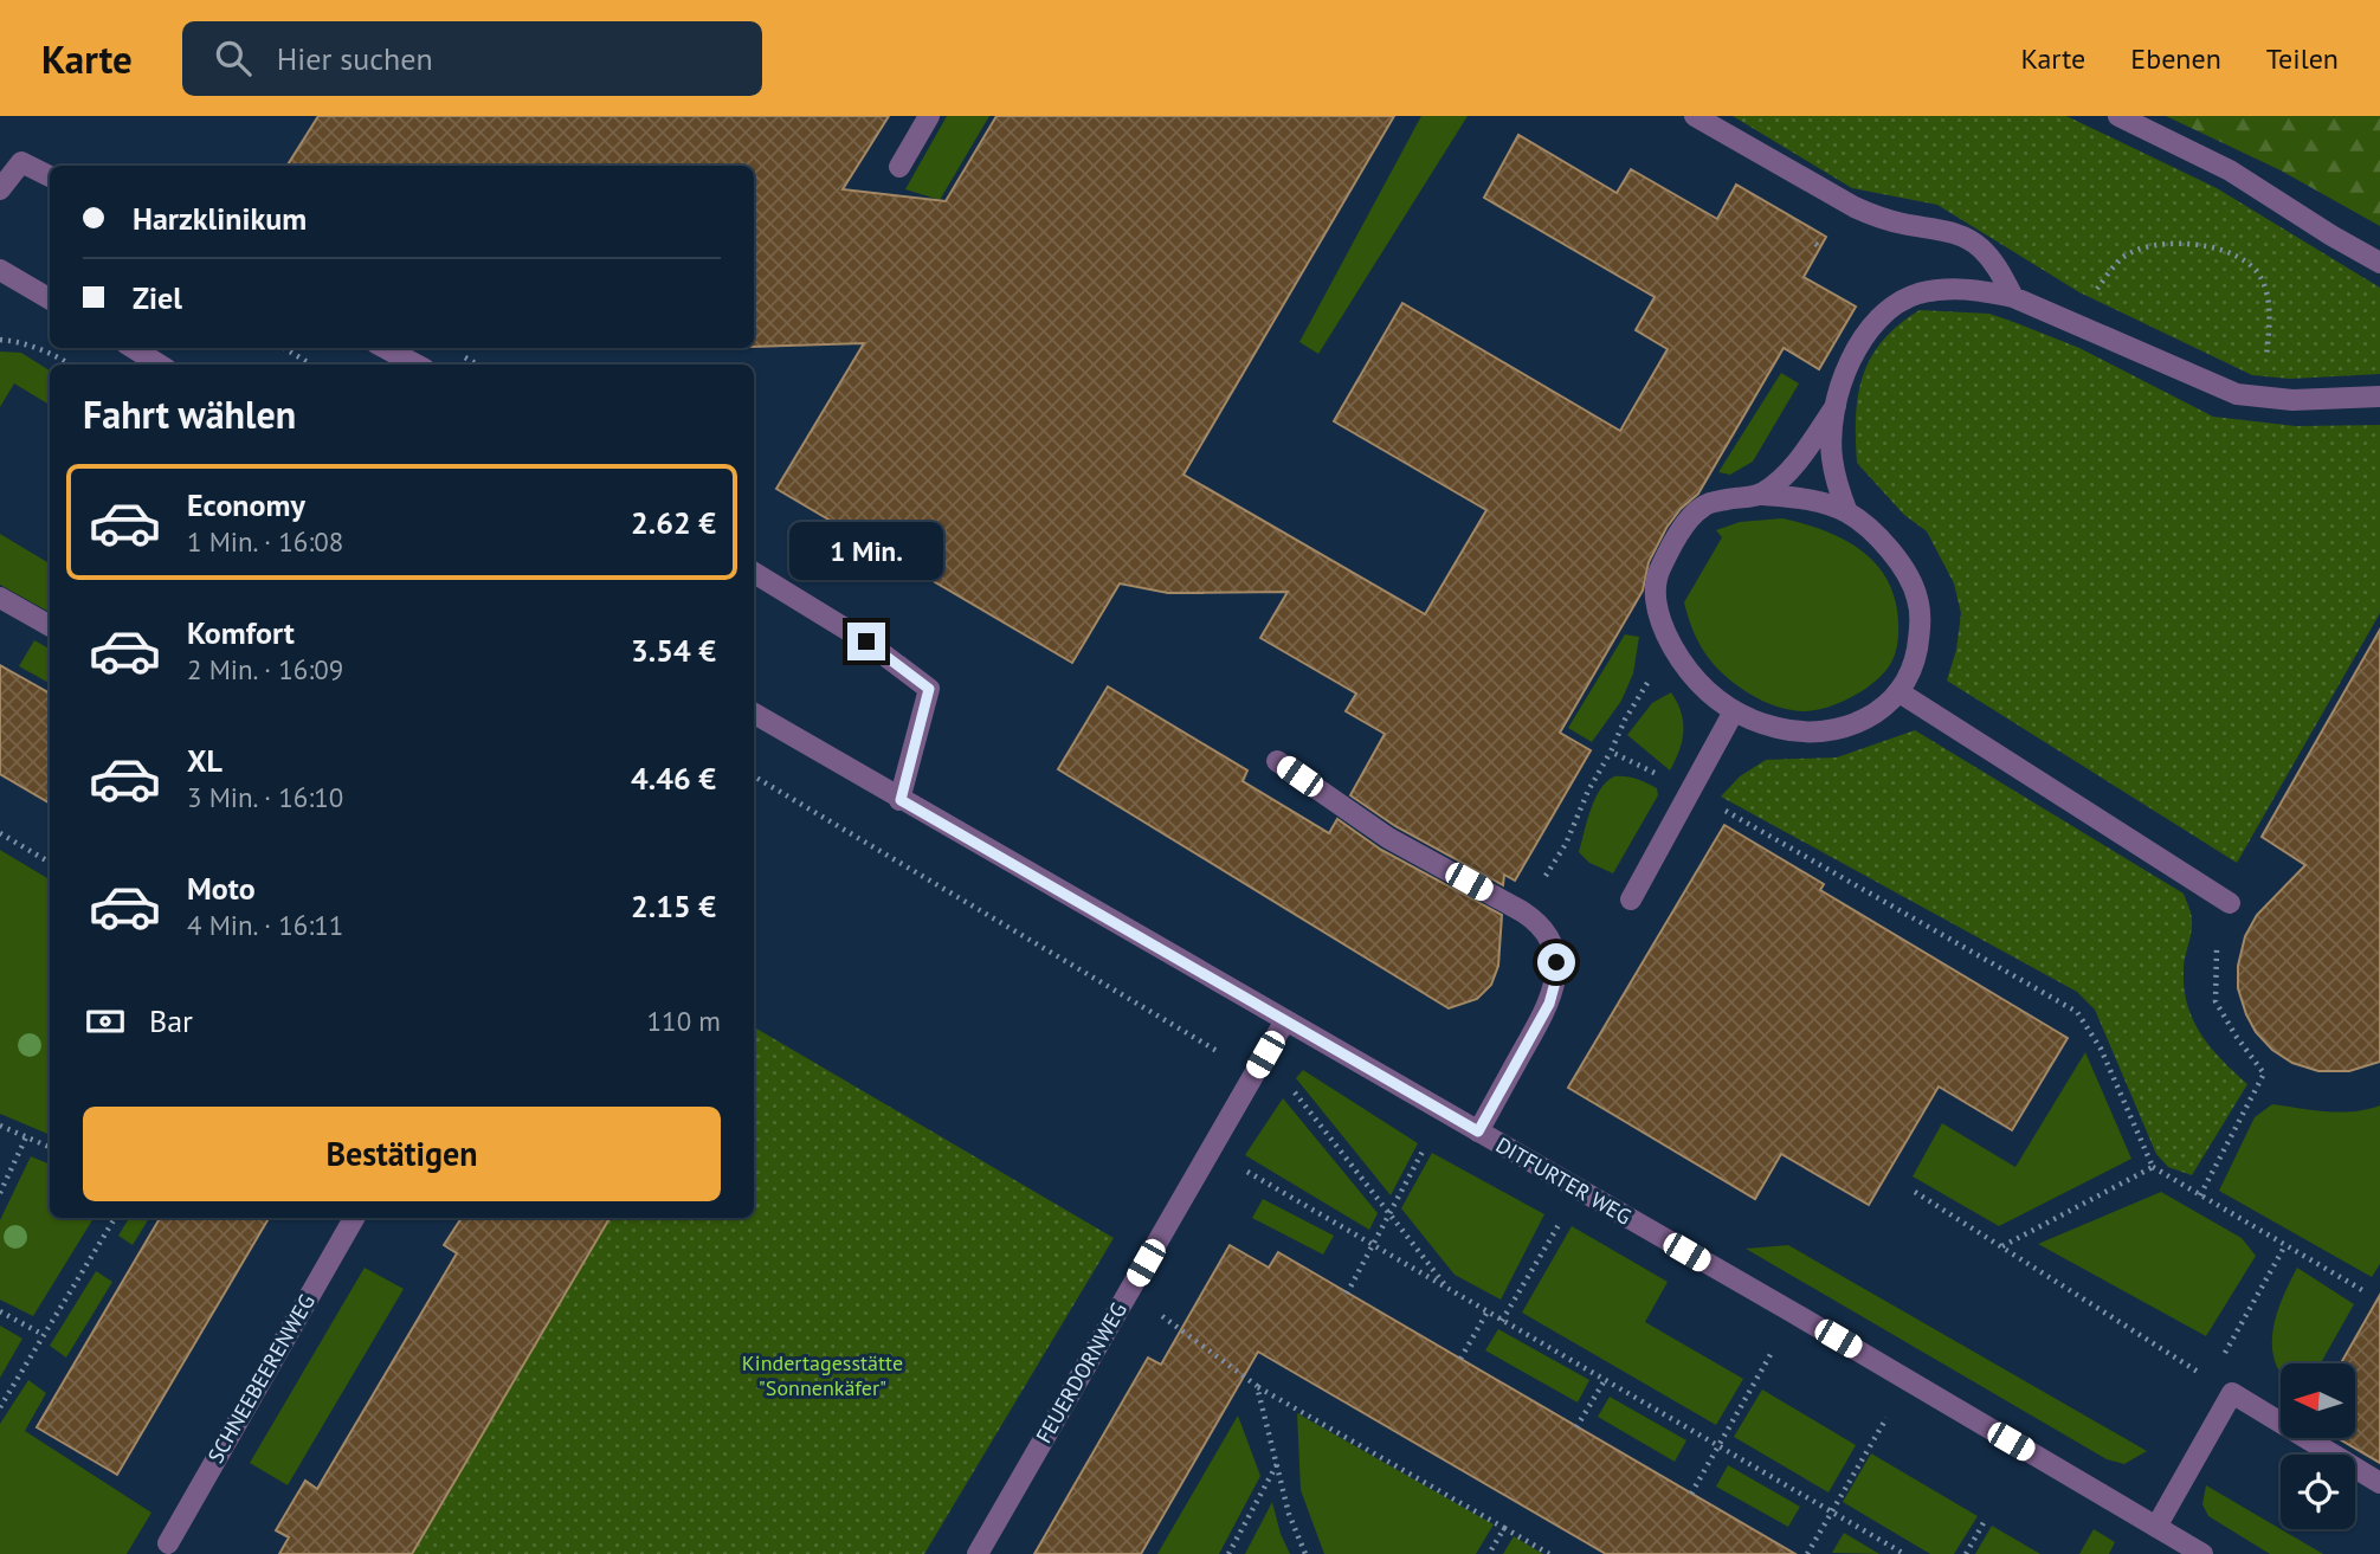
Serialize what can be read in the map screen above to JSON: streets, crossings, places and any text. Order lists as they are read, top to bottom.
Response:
{
  "streets": {
    "street": ["DITFURTER WEG", "FEUERDORNWEG", "SCHNEEBEERENWEG"]
  },
  "crossings": [
    ["DITFURTER WEG", "FEUERDORNWEG"]
  ],
  "parks": ["Kindertagesstätte \"Sonnenkäfer\""],
  "north": "left",
  "page": {
    "header": "Karte",
    "search": "Hier suchen",
    "nav": ["Karte", "Ebenen", "Teilen"],
    "banner": ["Harzklinikum", "Ziel"],
    "heading": "Fahrt wählen",
    "list": [
      {
        "name": "Economy",
        "note": "1 Min. · 16:08",
        "value": "2.62 €"
      },
      {
        "name": "Komfort",
        "note": "2 Min. · 16:09",
        "value": "3.54 €"
      },
      {
        "name": "XL",
        "note": "3 Min. · 16:10",
        "value": "4.46 €"
      },
      {
        "name": "Moto",
        "note": "4 Min. · 16:11",
        "value": "2.15 €"
      }
    ],
    "bubble": "1 Min.",
    "pay": ["Bar", "110 m"],
    "buttons": "Bestätigen"
  }
}
